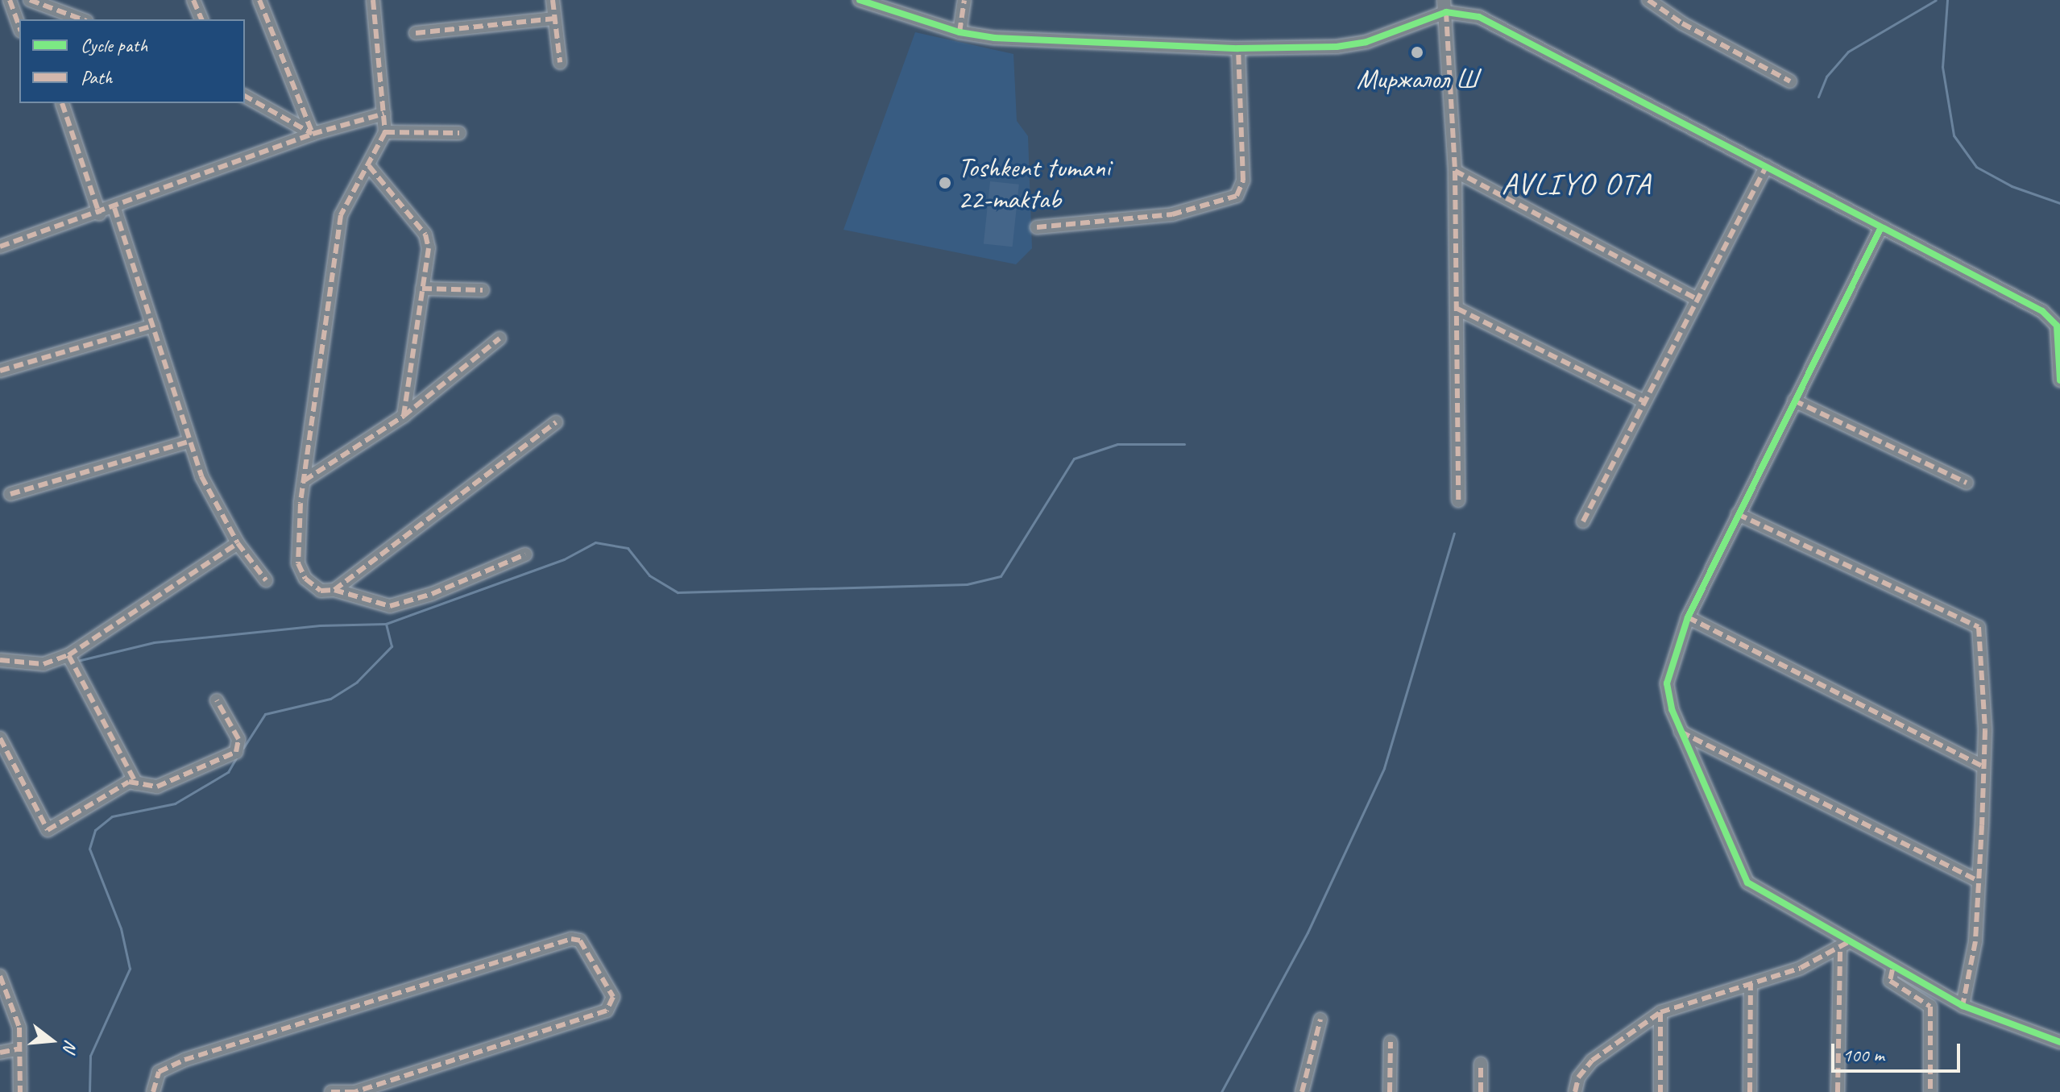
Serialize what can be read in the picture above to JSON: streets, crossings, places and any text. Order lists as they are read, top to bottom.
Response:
{
  "districts": ["AVLIYO OTA"],
  "places": ["Миржалол Ш", "Toshkent tumani 22-maktab"],
  "legend": ["Cycle path", "Path"],
  "scale_bar": "100 m",
  "north": "right"
}
